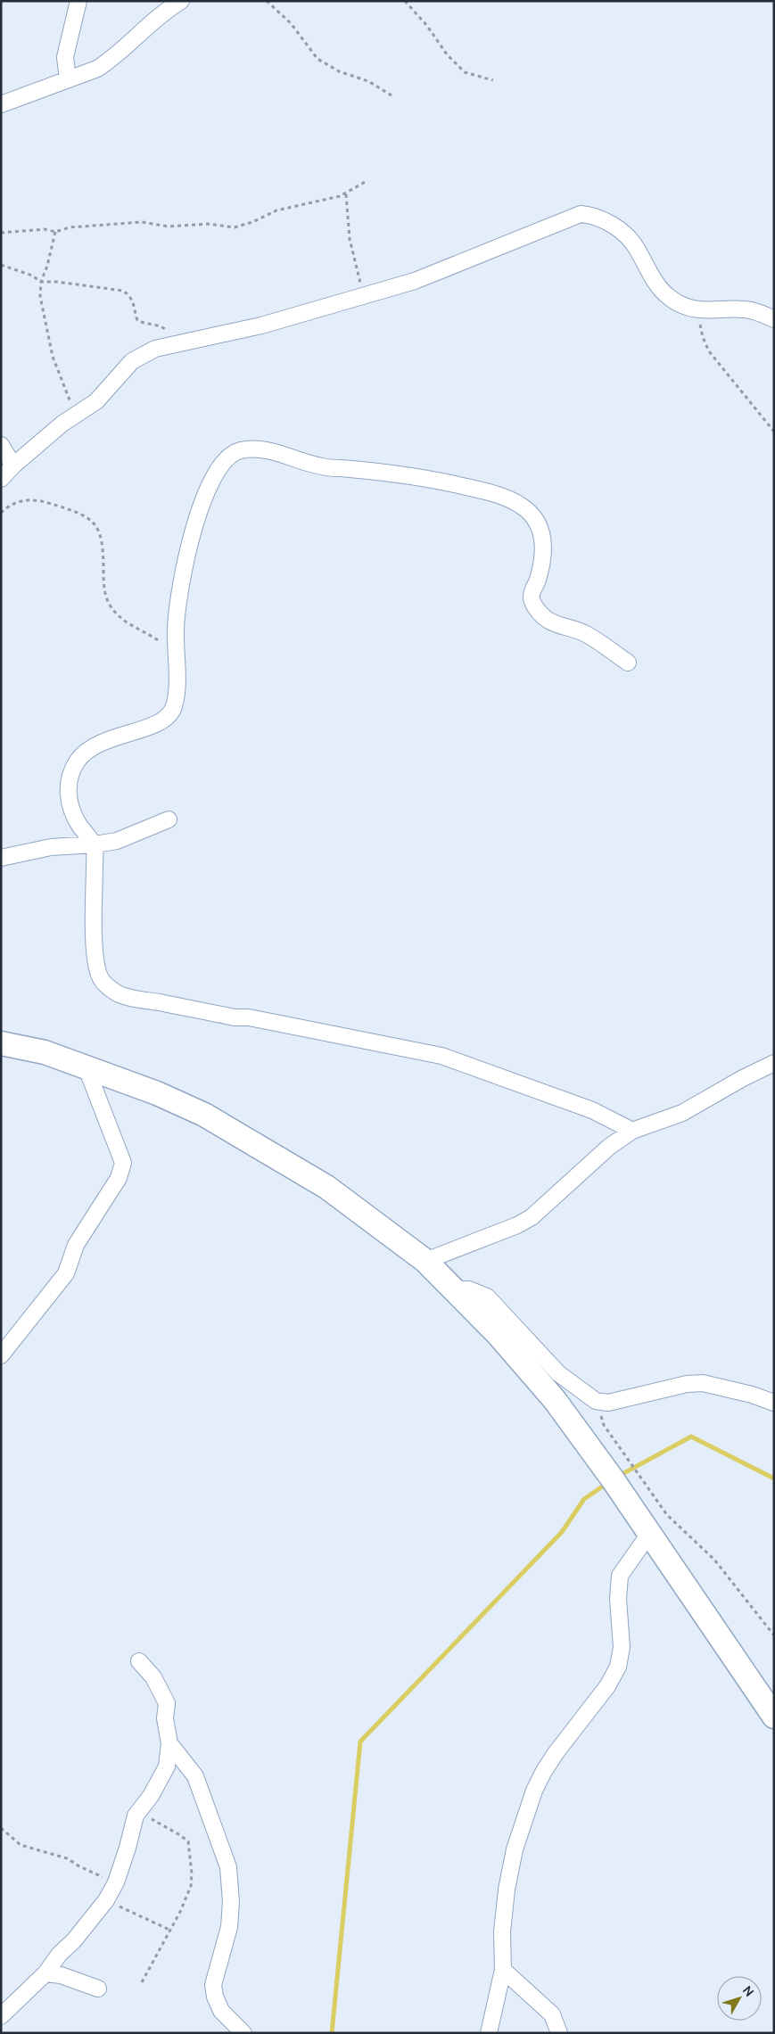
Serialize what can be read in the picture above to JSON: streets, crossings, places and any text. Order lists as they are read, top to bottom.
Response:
{
  "north": "top right"
}
